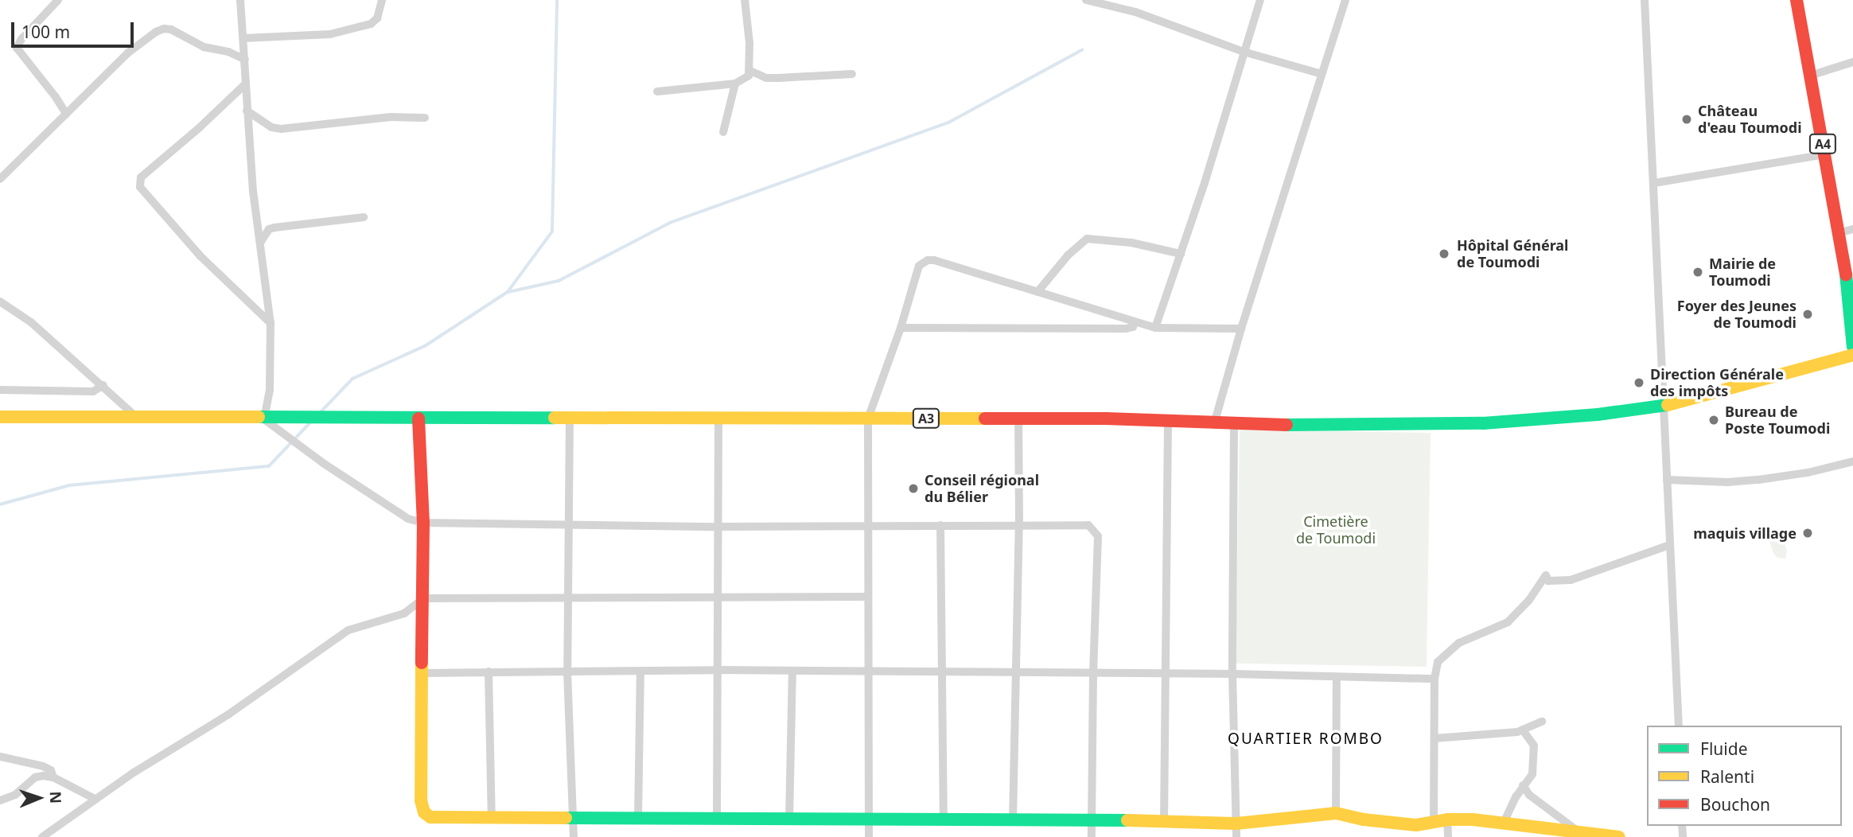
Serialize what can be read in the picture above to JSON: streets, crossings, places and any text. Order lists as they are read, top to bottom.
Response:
{
  "streets": {
    "main road": ["A4", "A3"]
  },
  "districts": ["QUARTIER ROMBO"],
  "parks": ["Cimetière de Toumodi"],
  "places": [
    "Château d'eau Toumodi",
    "Hôpital Général de Toumodi",
    "Mairie de Toumodi",
    "Foyer des Jeunes de Toumodi",
    "Direction Générale des impôts",
    "Bureau de Poste Toumodi",
    "Conseil régional du Bélier",
    "maquis village"
  ],
  "legend": ["Fluide", "Ralenti", "Bouchon"],
  "scale_bar": "100 m",
  "north": "right"
}
